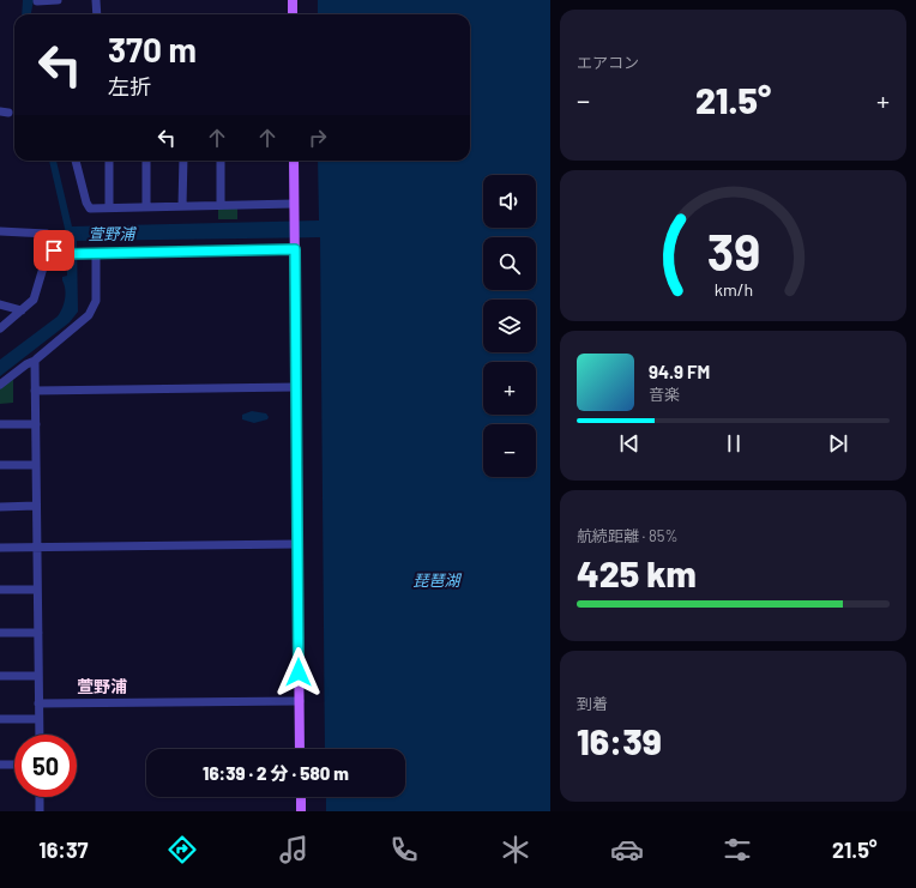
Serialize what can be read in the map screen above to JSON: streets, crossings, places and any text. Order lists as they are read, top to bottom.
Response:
{
  "districts": ["萱野浦"],
  "water": ["萱野浦", "琵琶湖"],
  "page": {
    "tile": [
      "エアコン",
      ["航続距離 · 85%", "425 km"],
      ["到着", "16:39"]
    ],
    "turn": ["370 m", "左折"],
    "heat": ["−", "21.5°", "+"],
    "map_buttons": ["+", "−"],
    "song": ["94.9 FM", "音楽"],
    "limit": "50",
    "trip": "16:39 · 2 分 · 580 m",
    "tabs": ["16:37", "21.5°"],
    "gauge": ["39", "km/h"]
  }
}
